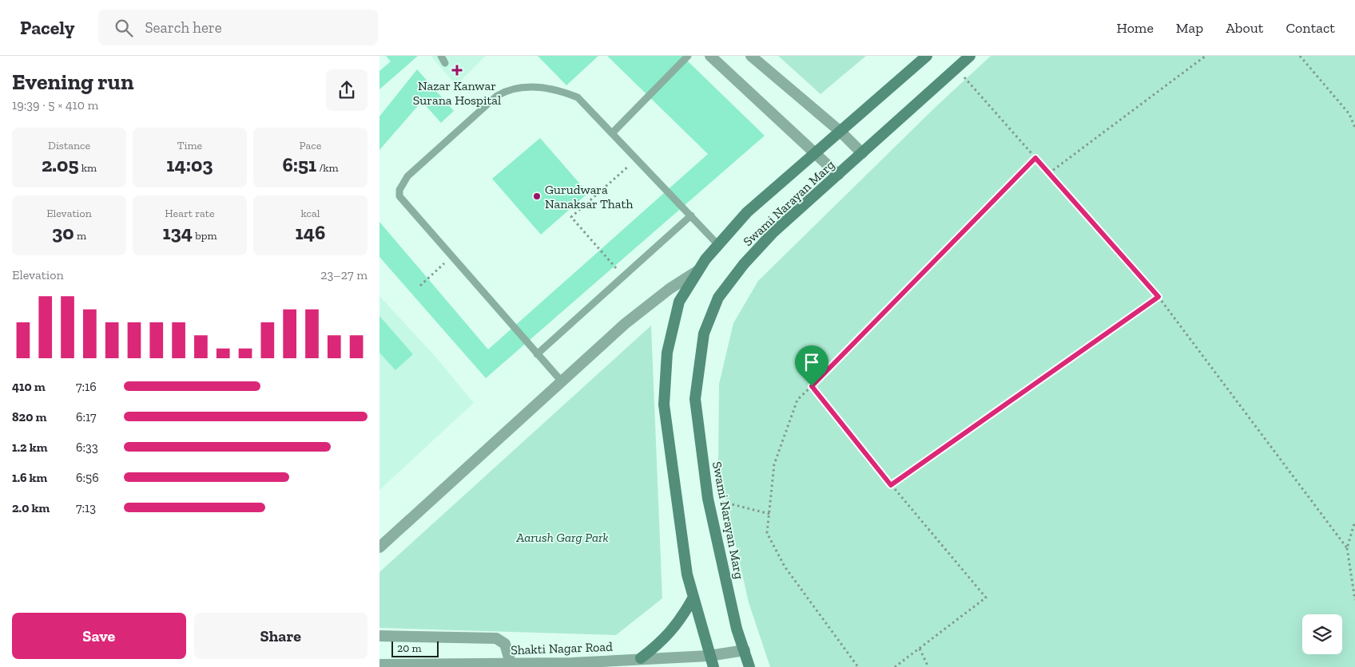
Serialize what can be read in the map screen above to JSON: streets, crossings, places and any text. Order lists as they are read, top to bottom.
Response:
{
  "streets": {
    "main road": ["Swami Narayan Marg"],
    "street": ["Shakti Nagar Road"]
  },
  "crossings": [
    ["Swami Narayan Marg", "Shakti Nagar Road"]
  ],
  "parks": ["Aarush Garg Park"],
  "places": {
    "health": ["Nazar Kanwar Surana Hospital"],
    "other": ["Gurudwara Nanaksar Thath"]
  },
  "scale_bar": "20 m",
  "page": {
    "header": "Pacely",
    "search": "Search here",
    "nav": [
      "Home",
      "Map",
      "About",
      "Contact"
    ],
    "heading": ["Evening run", "19:39 · 5 × 410 m"],
    "stats": [
      ["Distance", "2.05 km"],
      ["Time", "14:03"],
      ["Pace", "6:51 /km"],
      ["Elevation", "30 m"],
      ["Heart rate", "134 bpm"],
      ["kcal", "146"]
    ],
    "chart": ["Elevation", "23–27 m"],
    "list": [
      {
        "name": "410 m",
        "note": "7:16"
      },
      {
        "name": "820 m",
        "note": "6:17"
      },
      {
        "name": "1.2 km",
        "note": "6:33"
      },
      {
        "name": "1.6 km",
        "note": "6:56"
      },
      {
        "name": "2.0 km",
        "note": "7:13"
      }
    ],
    "buttons": ["Save", "Share"],
    "scale": "20 m"
  }
}
